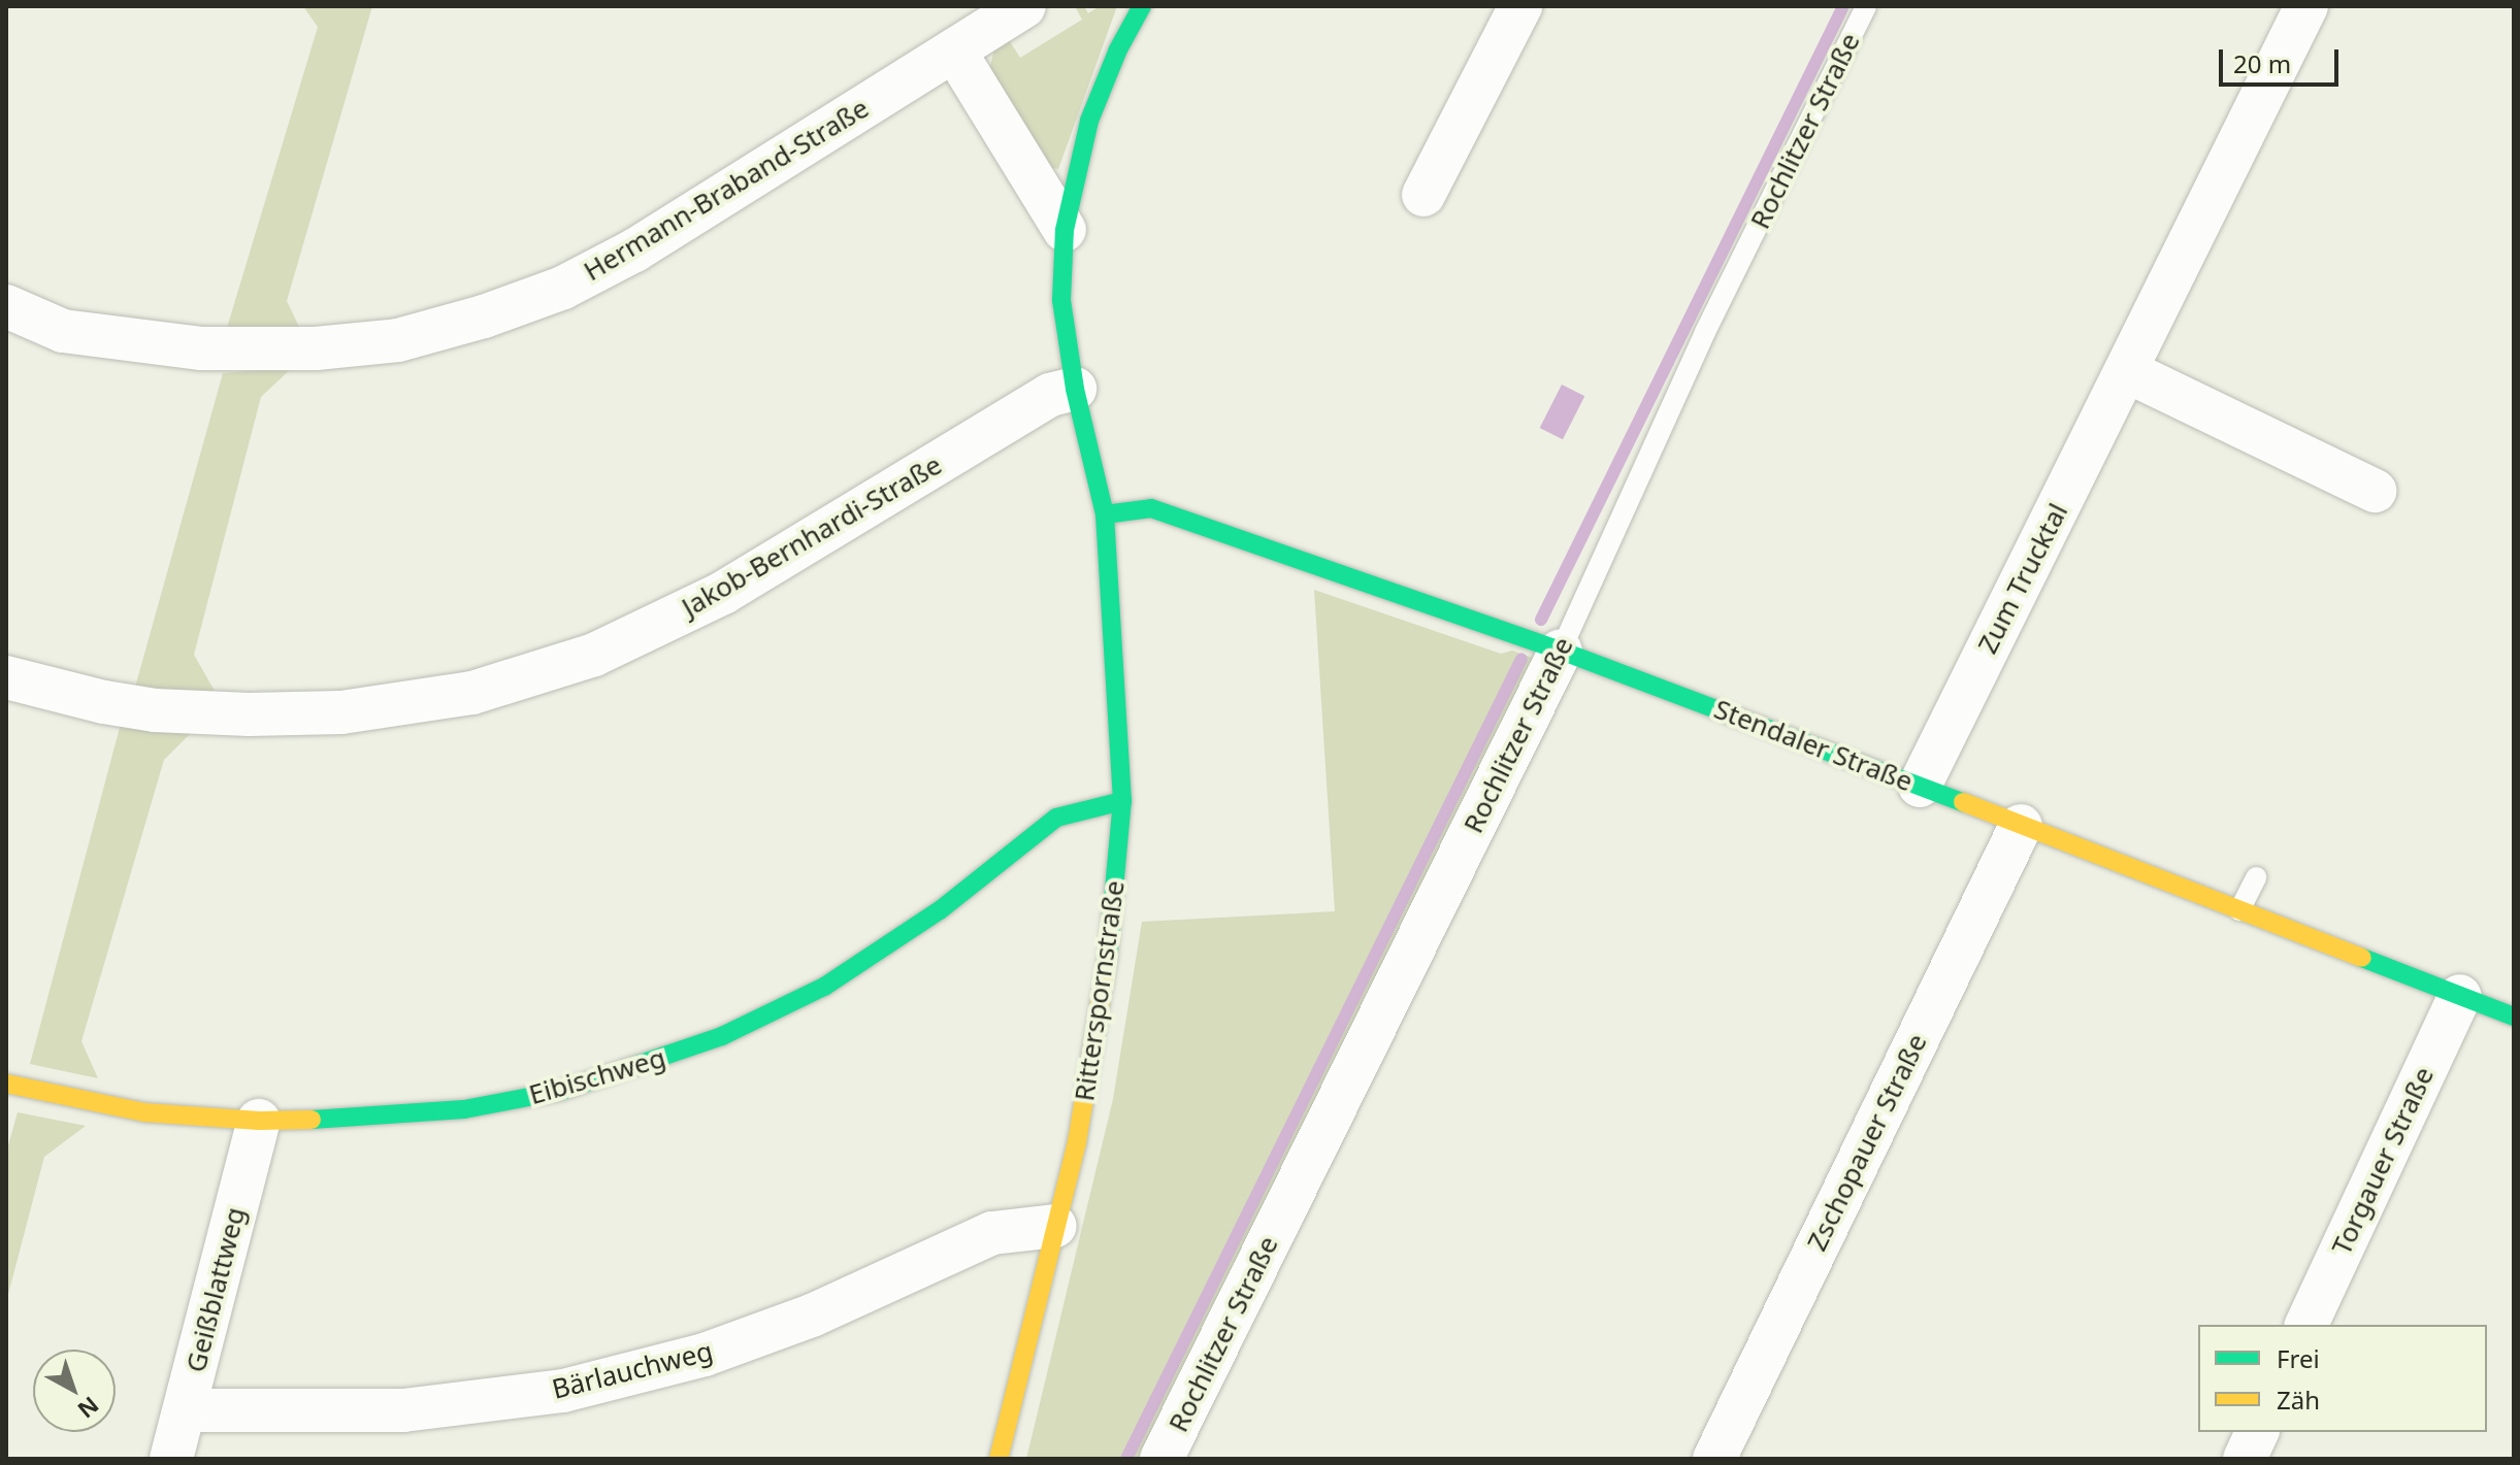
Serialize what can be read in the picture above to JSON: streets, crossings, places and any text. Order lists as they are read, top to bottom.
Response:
{
  "streets": {
    "street": [
      "Rochlitzer Straße",
      "Hermann-Braband-Straße",
      "Jakob-Bernhardi-Straße",
      "Zum Trucktal",
      "Stendaler Straße",
      "Ritterspornstraße",
      "Eibischweg",
      "Zschopauer Straße",
      "Torgauer Straße",
      "Geißblattweg",
      "Bärlauchweg"
    ]
  },
  "crossings": [
    ["Rochlitzer Straße", "Stendaler Straße"],
    ["Jakob-Bernhardi-Straße", "Ritterspornstraße"],
    ["Zum Trucktal", "Stendaler Straße"],
    ["Stendaler Straße", "Ritterspornstraße"],
    ["Stendaler Straße", "Zschopauer Straße"],
    ["Stendaler Straße", "Torgauer Straße"],
    ["Ritterspornstraße", "Eibischweg"],
    ["Ritterspornstraße", "Bärlauchweg"],
    ["Eibischweg", "Geißblattweg"],
    ["Geißblattweg", "Bärlauchweg"]
  ],
  "legend": ["Frei", "Zäh"],
  "scale_bar": "20 m",
  "north": "bottom right"
}
